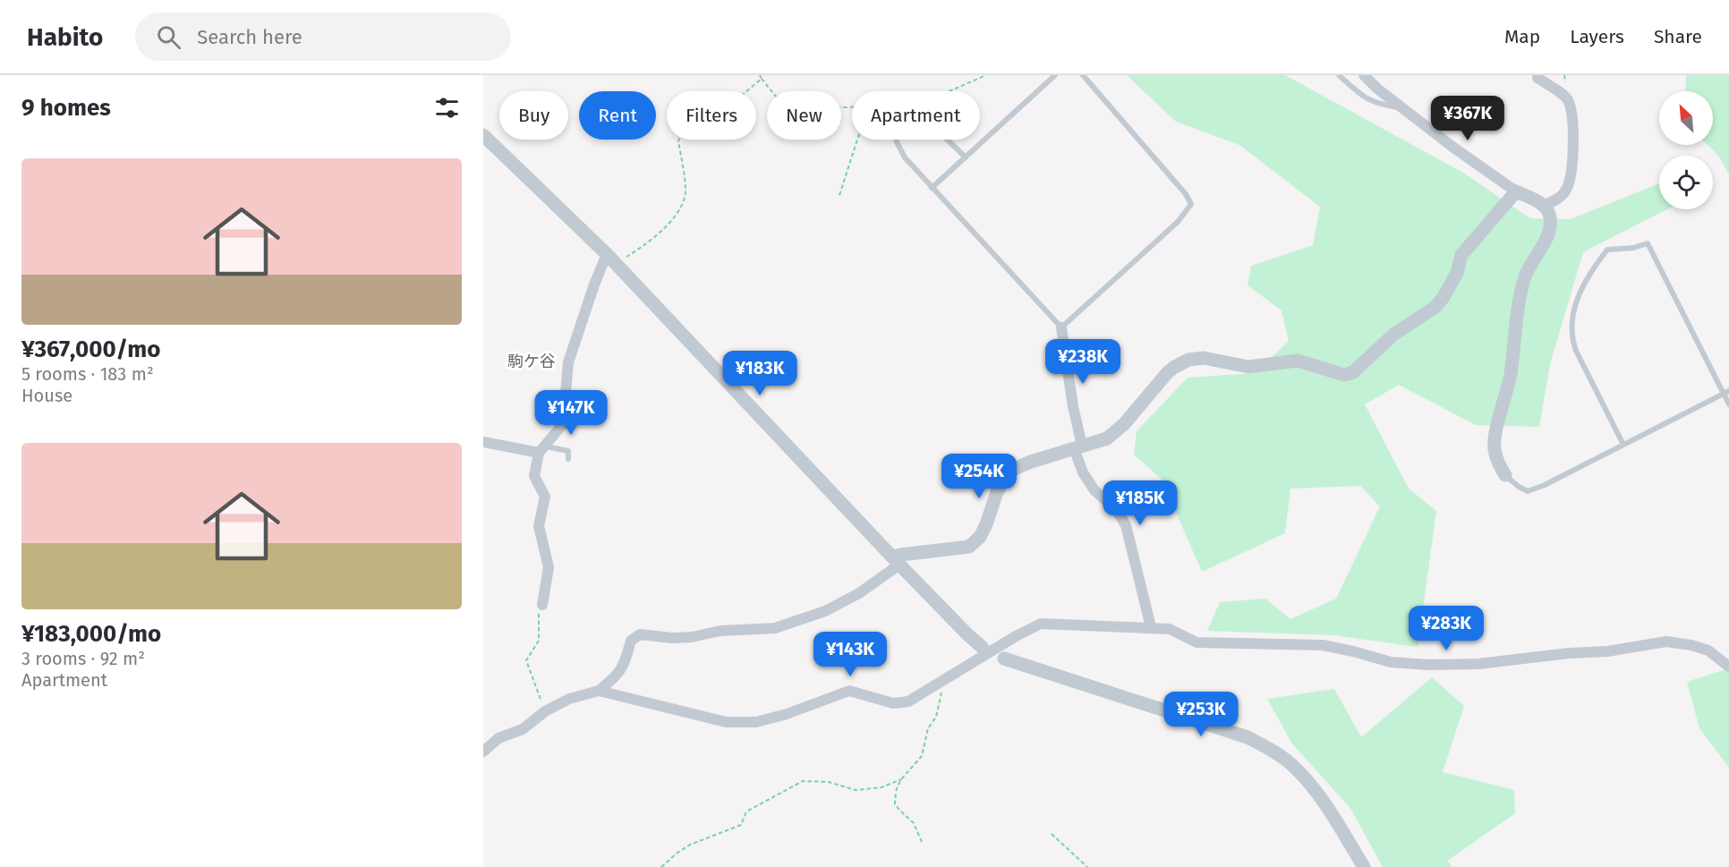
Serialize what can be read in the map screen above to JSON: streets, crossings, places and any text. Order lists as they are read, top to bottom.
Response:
{
  "districts": ["駒ケ谷"],
  "north": "top left",
  "page": {
    "header": "Habito",
    "search": "Search here",
    "nav": ["Map", "Layers", "Share"],
    "heading": "9 homes",
    "chip": [
      "Buy",
      "Rent",
      "Filters",
      "New",
      "Apartment"
    ],
    "price": [
      "¥367K",
      "¥238K",
      "¥183K",
      "¥147K",
      "¥254K",
      "¥185K",
      "¥283K",
      "¥143K",
      "¥253K"
    ],
    "list": [
      {
        "name": "¥367,000/mo",
        "note": "5 rooms · 183 m² · House"
      },
      {
        "name": "¥183,000/mo",
        "note": "3 rooms · 92 m² · Apartment"
      }
    ]
  }
}
